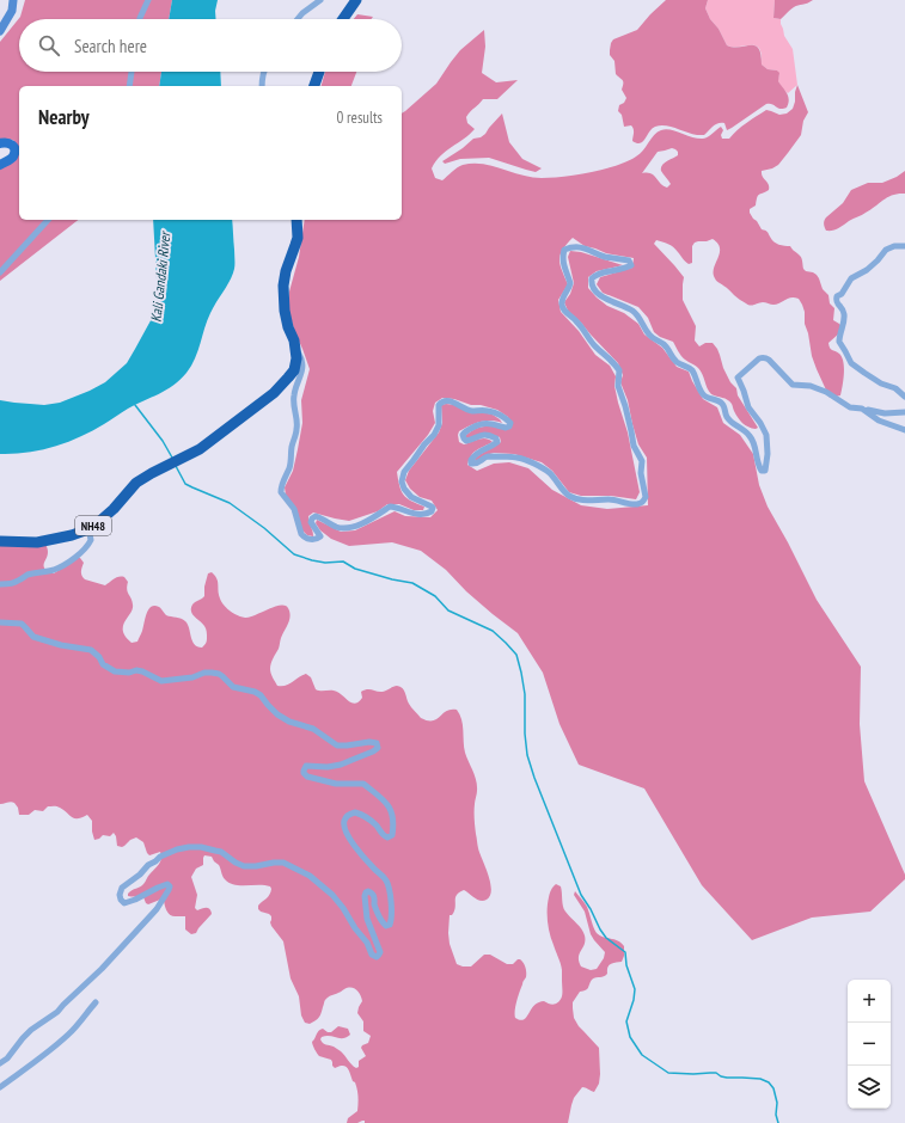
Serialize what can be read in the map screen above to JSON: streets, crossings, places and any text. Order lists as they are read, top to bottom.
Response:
{
  "streets": {
    "highway": ["NH48"]
  },
  "water": ["Kali Gandaki River"],
  "page": {
    "search": "Search here",
    "heading": ["Nearby", "0 results"],
    "map_buttons": ["+", "−"]
  }
}
